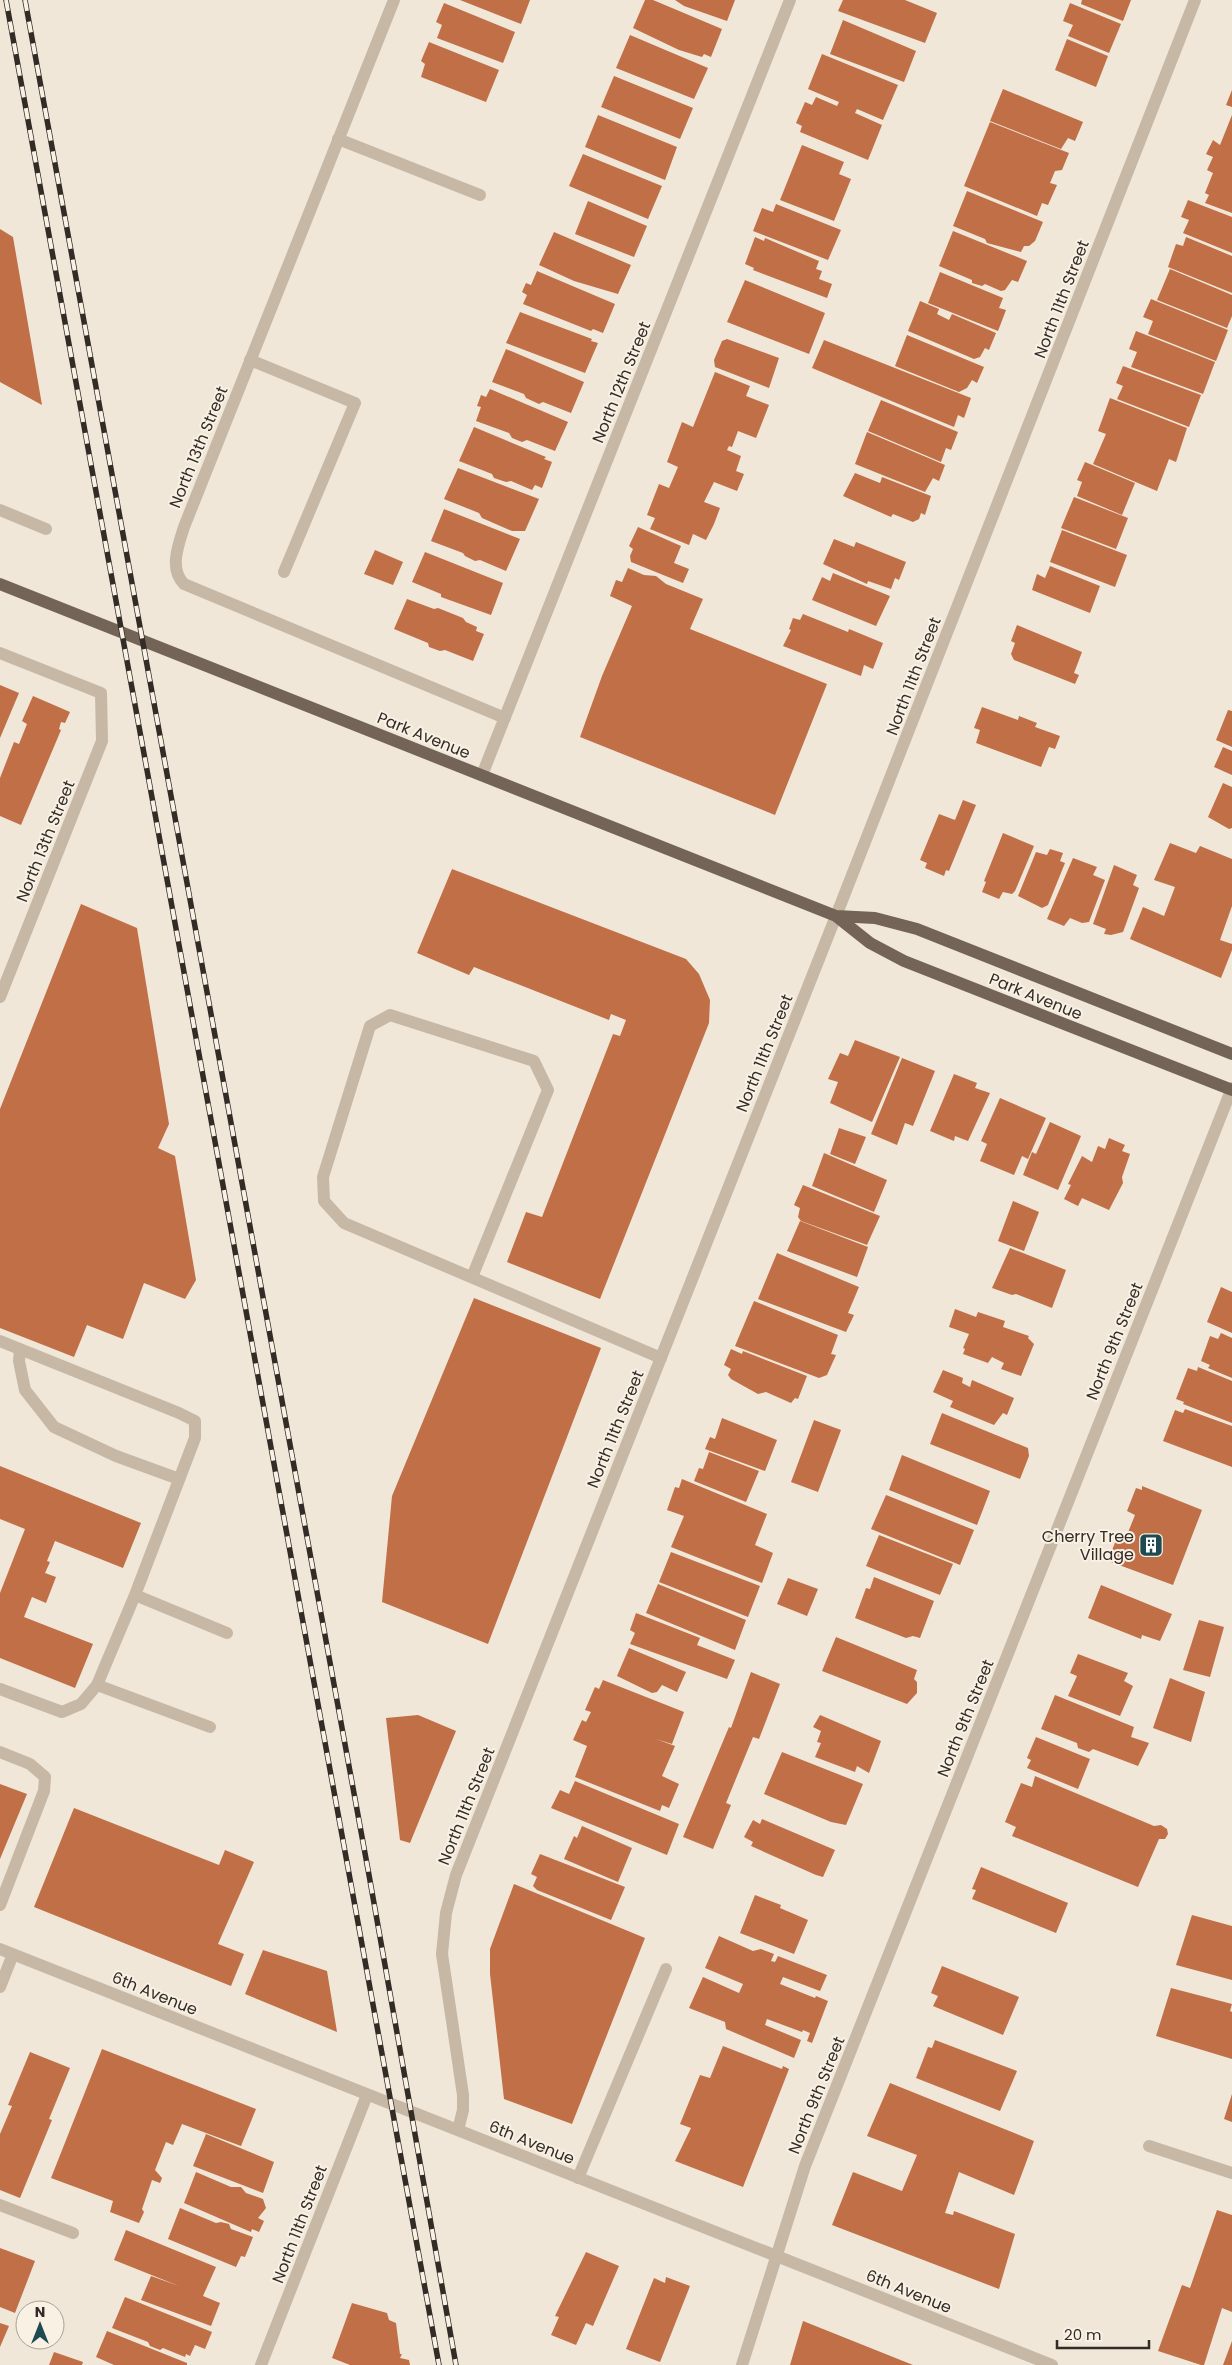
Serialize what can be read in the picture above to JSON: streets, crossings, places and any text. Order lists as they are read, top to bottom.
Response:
{
  "streets": {
    "main road": ["Park Avenue"],
    "street": [
      "North 11th Street",
      "North 12th Street",
      "North 13th Street",
      "North 9th Street",
      "6th Avenue"
    ]
  },
  "crossings": [
    ["North 11th Street", "Park Avenue"],
    ["North 11th Street", "6th Avenue"],
    ["North 12th Street", "North 13th Street"],
    ["North 12th Street", "Park Avenue"],
    ["Park Avenue", "North 9th Street"],
    ["North 9th Street", "6th Avenue"]
  ],
  "places": {
    "building": ["Cherry Tree Village"]
  },
  "scale_bar": "20 m",
  "north": "top"
}
